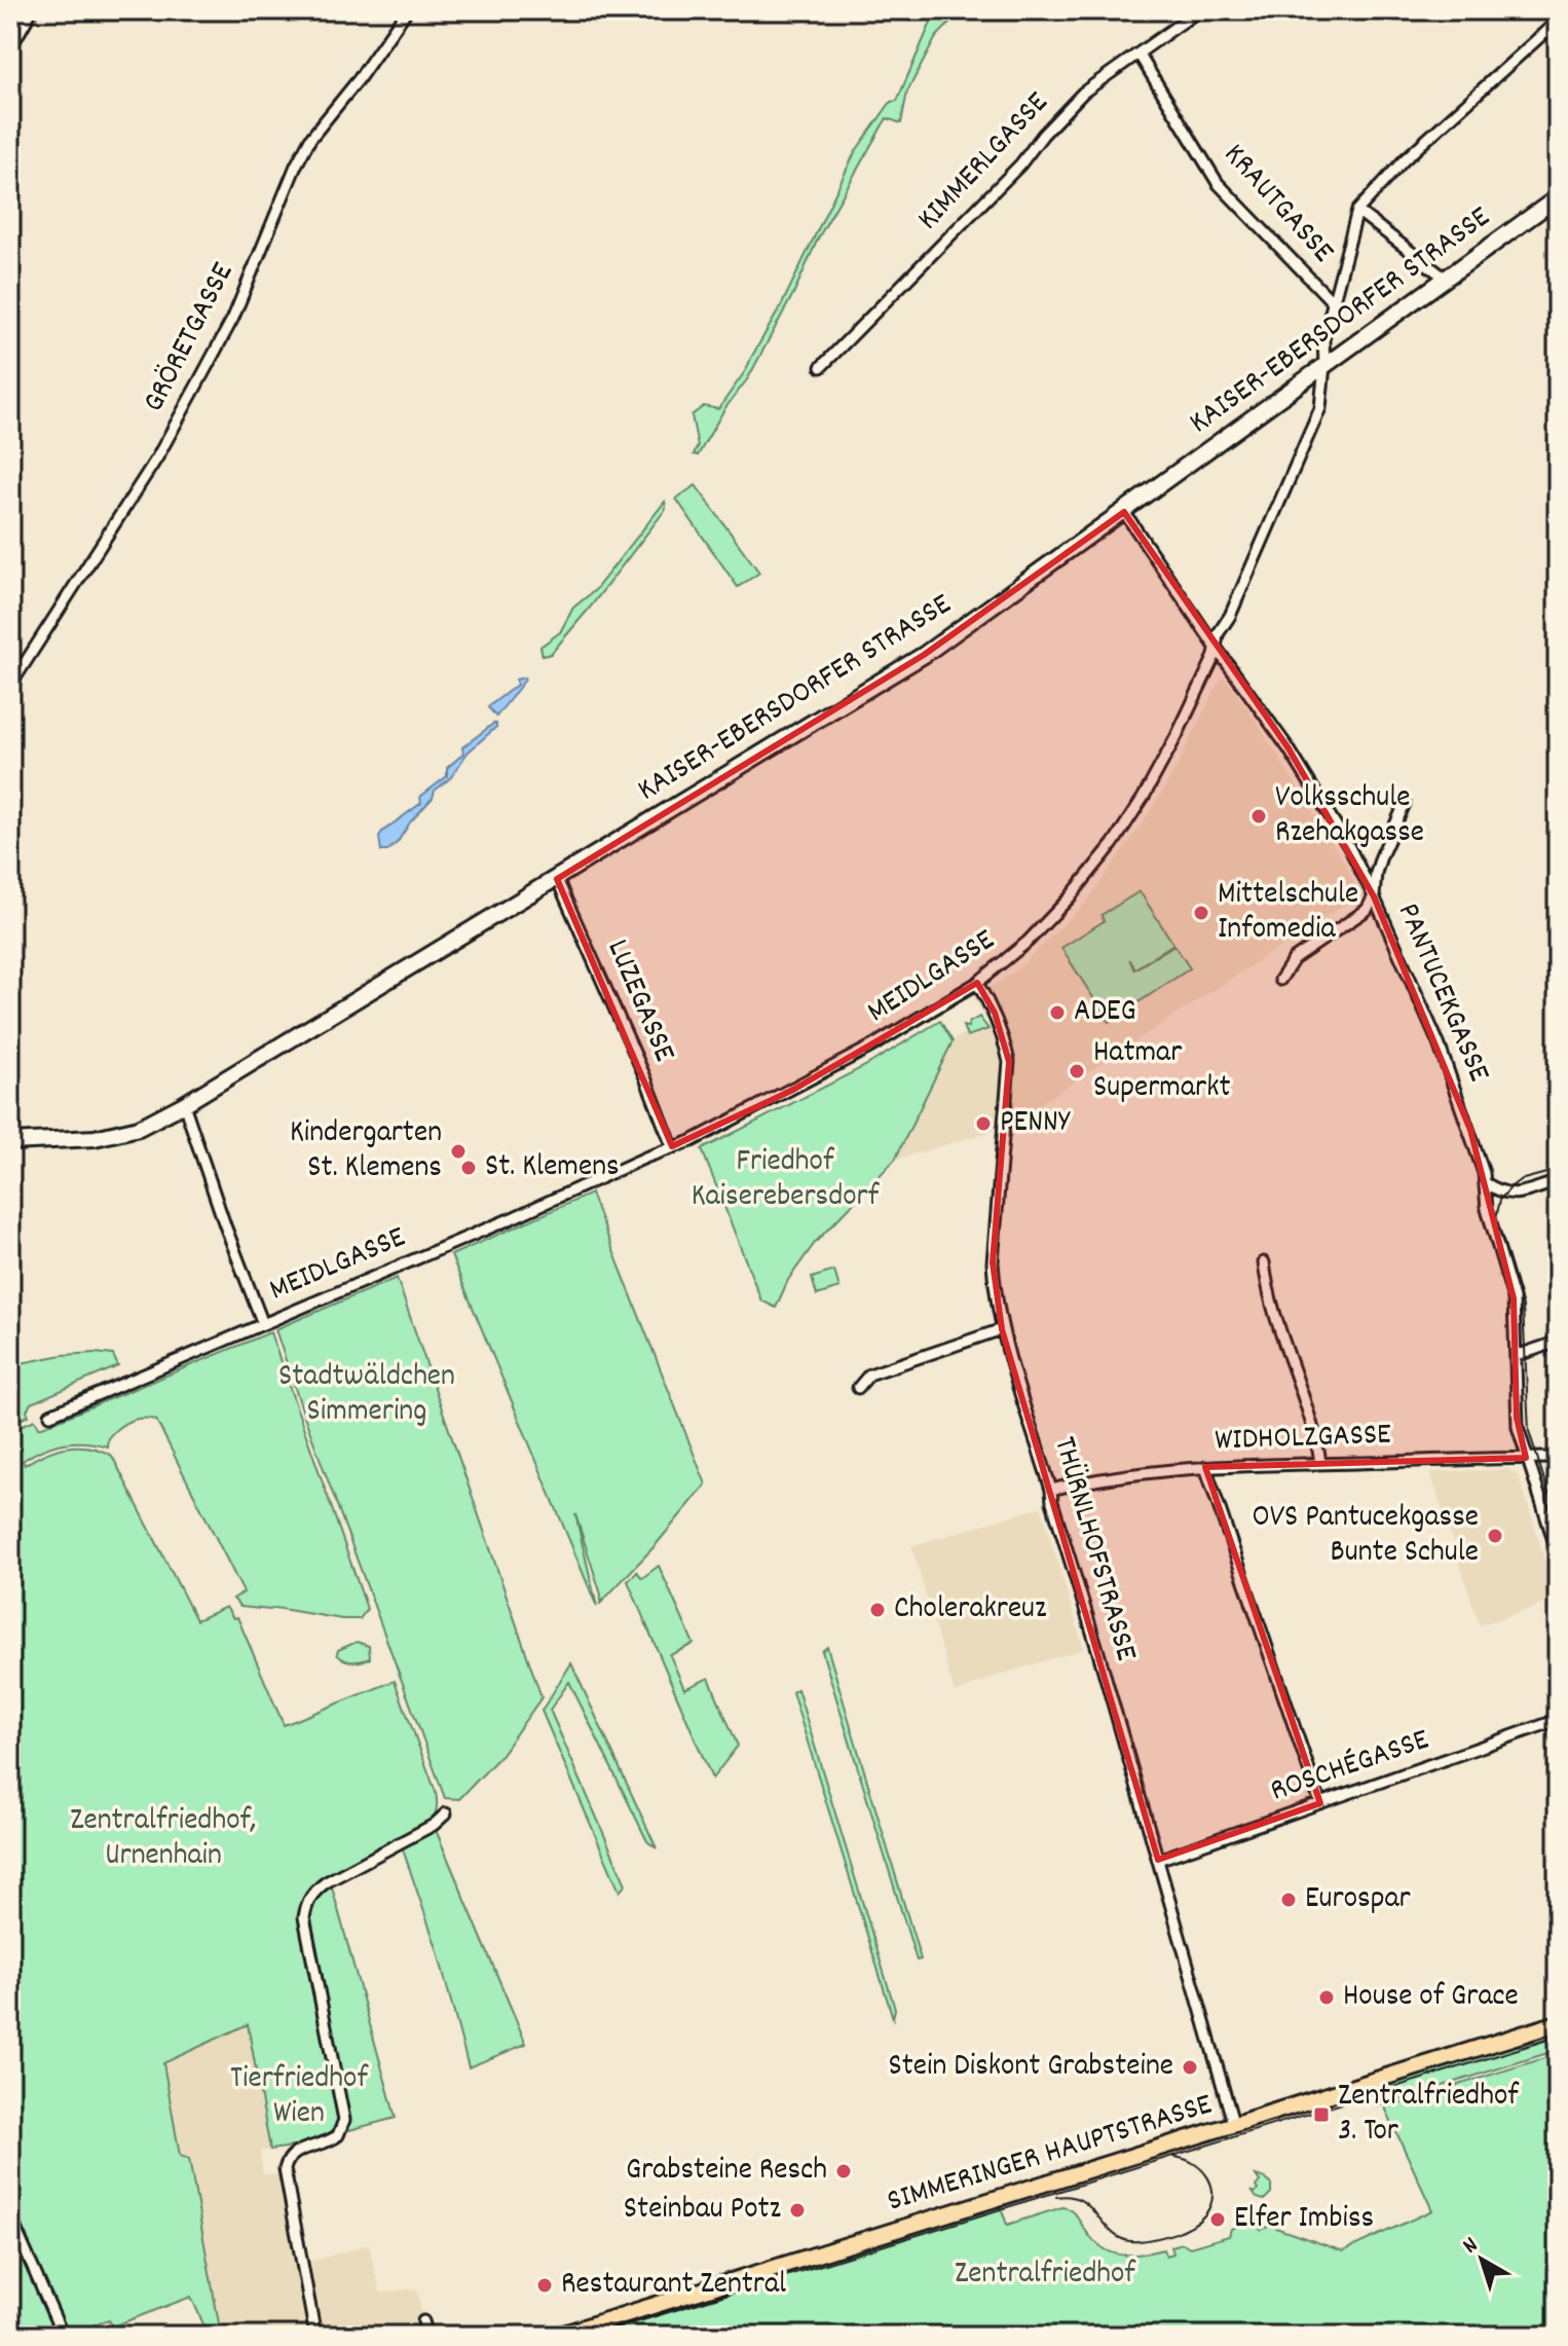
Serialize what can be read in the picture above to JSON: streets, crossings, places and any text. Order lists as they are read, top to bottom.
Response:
{
  "streets": {
    "main road": ["KAISER-EBERSDORFER STRASSE", "SIMMERINGER HAUPTSTRASSE"],
    "street": [
      "KIMMERLGASSE",
      "KRAUTGASSE",
      "GRÖRETGASSE",
      "MEIDLGASSE",
      "PANTUCEKGASSE",
      "LUZEGASSE",
      "WIDHOLZGASSE",
      "THÜRNLHOFSTRASSE",
      "ROSCHÉGASSE"
    ]
  },
  "crossings": [
    ["KIMMERLGASSE", "KRAUTGASSE"],
    ["KRAUTGASSE", "MEIDLGASSE"],
    ["KAISER-EBERSDORFER STRASSE", "MEIDLGASSE"],
    ["KAISER-EBERSDORFER STRASSE", "PANTUCEKGASSE"],
    ["KAISER-EBERSDORFER STRASSE", "LUZEGASSE"],
    ["MEIDLGASSE", "PANTUCEKGASSE"],
    ["MEIDLGASSE", "LUZEGASSE"],
    ["MEIDLGASSE", "THÜRNLHOFSTRASSE"],
    ["PANTUCEKGASSE", "WIDHOLZGASSE"],
    ["WIDHOLZGASSE", "THÜRNLHOFSTRASSE"],
    ["THÜRNLHOFSTRASSE", "ROSCHÉGASSE"],
    ["THÜRNLHOFSTRASSE", "SIMMERINGER HAUPTSTRASSE"]
  ],
  "parks": [
    "Friedhof Kaiserebersdorf",
    "Stadtwäldchen Simmering",
    "Zentralfriedhof, Urnenhain",
    "Tierfriedhof Wien",
    "Zentralfriedhof"
  ],
  "places": {
    "other": [
      "Volksschule Rzehakgasse",
      "Mittelschule Infomedia",
      "ADEG",
      "Hatmar Supermarkt",
      "PENNY",
      "Kindergarten St. Klemens",
      "St. Klemens",
      "OVS Pantucekgasse Bunte Schule",
      "Cholerakreuz",
      "Eurospar",
      "House of Grace",
      "Stein Diskont Grabsteine",
      "Grabsteine Resch",
      "Steinbau Potz",
      "Elfer Imbiss",
      "Restaurant Zentral"
    ],
    "transit": ["Zentralfriedhof 3. Tor"]
  },
  "north": "top left"
}
